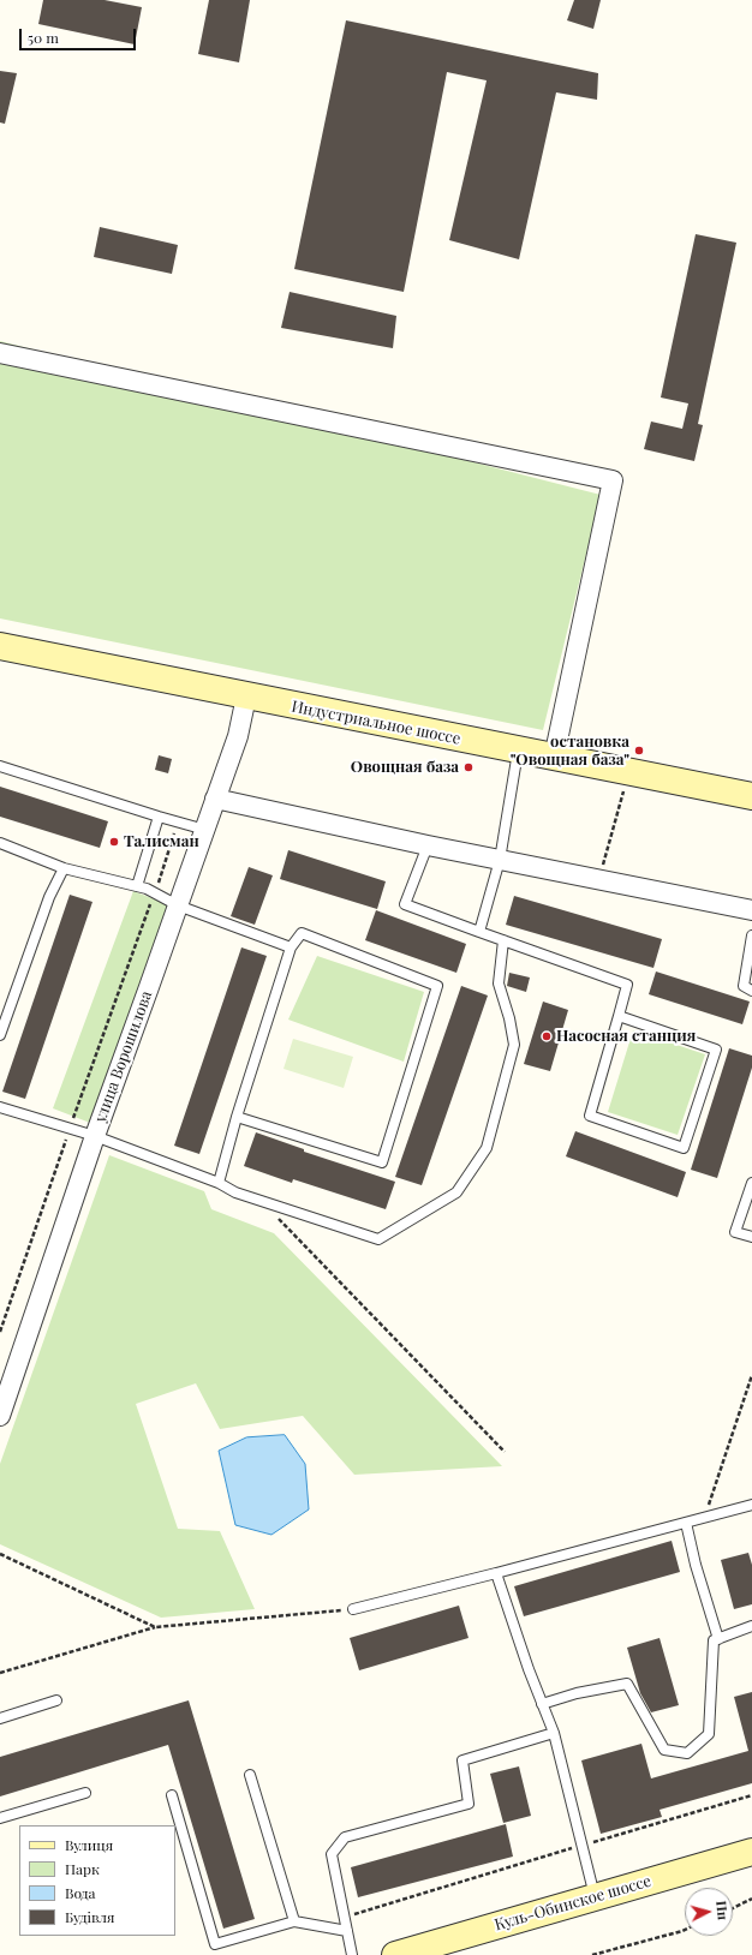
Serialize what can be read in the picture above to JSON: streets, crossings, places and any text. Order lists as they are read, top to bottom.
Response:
{
  "streets": {
    "main road": ["Индустриальное шоссе", "Куль-Обинское шоссе"],
    "street": ["улица Ворошилова"]
  },
  "crossings": [
    ["Индустриальное шоссе", "улица Ворошилова"]
  ],
  "places": [
    "остановка \"Овощная база\"",
    "Овощная база",
    "Талисман",
    "Насосная станция"
  ],
  "legend": [
    "Вулиця",
    "Парк",
    "Вода",
    "Будівля"
  ],
  "scale_bar": "50 m",
  "north": "right"
}
